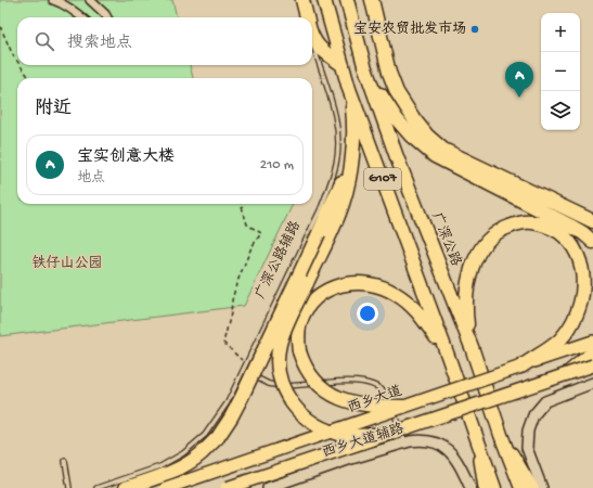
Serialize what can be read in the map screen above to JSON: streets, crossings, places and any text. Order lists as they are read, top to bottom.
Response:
{
  "streets": {
    "highway": ["G107", "广深公路"],
    "main road": ["西乡大道"],
    "street": ["西乡大道辅路"],
    "lane": ["广深公路辅路"]
  },
  "parks": ["铁仔山公园"],
  "places": ["宝安农贸批发市场"],
  "page": {
    "map_buttons": ["+", "−"],
    "search": "搜索地点",
    "pins": "A",
    "heading": "附近",
    "list": [
      {
        "mark": "A",
        "name": "宝实创意大楼",
        "note": "地点",
        "value": "210 m"
      }
    ]
  }
}
